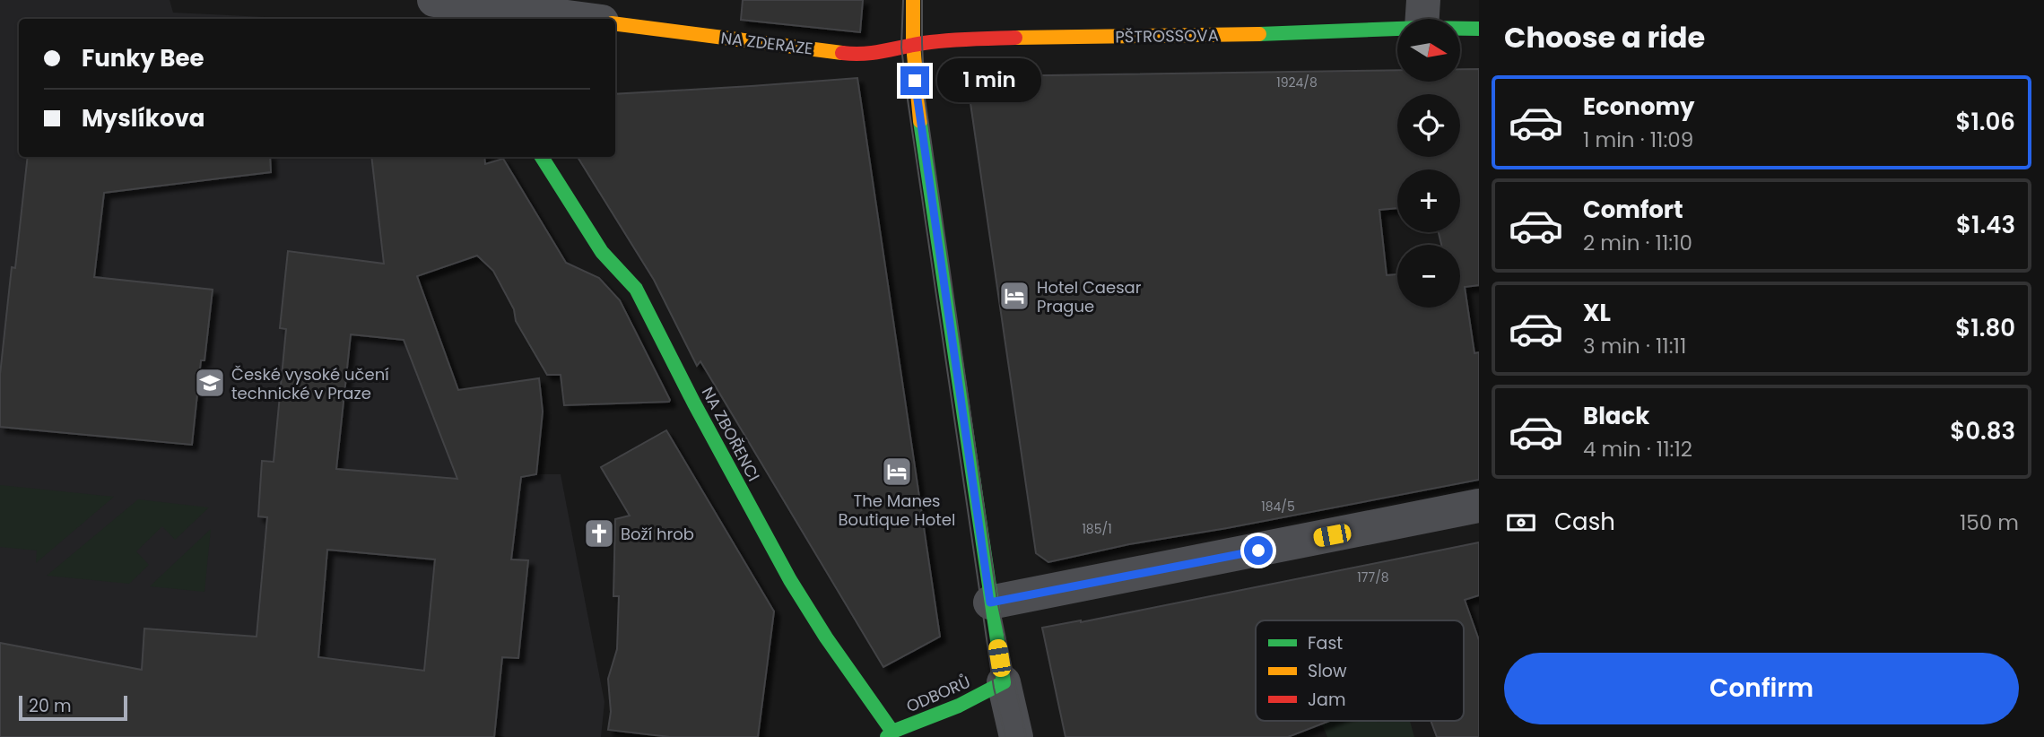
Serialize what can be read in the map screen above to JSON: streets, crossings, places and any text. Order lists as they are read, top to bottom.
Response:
{
  "streets": {
    "street": [
      "PŠTROSSOVA",
      "NA ZDERAZE",
      "NA ZBOŘENCI",
      "ODBORŮ"
    ]
  },
  "crossings": [
    ["PŠTROSSOVA", "NA ZDERAZE"],
    ["NA ZBOŘENCI", "ODBORŮ"]
  ],
  "places": {
    "hotel": ["Hotel Caesar Prague", "The Manes Boutique Hotel"],
    "school or university": ["České vysoké učení technické v Praze"],
    "church": ["Boží hrob"]
  },
  "house_numbers": [
    "1924/8",
    "184/5",
    "185/1",
    "177/8"
  ],
  "legend": ["Fast", "Slow", "Jam"],
  "scale_bar": "20 m",
  "north": "right",
  "page": {
    "heading": "Choose a ride",
    "map_buttons": ["+", "−"],
    "banner": ["Funky Bee", "Myslíkova"],
    "bubble": "1 min",
    "list": [
      {
        "name": "Economy",
        "note": "1 min · 11:09",
        "value": "$1.06"
      },
      {
        "name": "Comfort",
        "note": "2 min · 11:10",
        "value": "$1.43"
      },
      {
        "name": "XL",
        "note": "3 min · 11:11",
        "value": "$1.80"
      },
      {
        "name": "Black",
        "note": "4 min · 11:12",
        "value": "$0.83"
      }
    ],
    "pay": ["Cash", "150 m"],
    "buttons": "Confirm",
    "scale": "20 m"
  }
}
